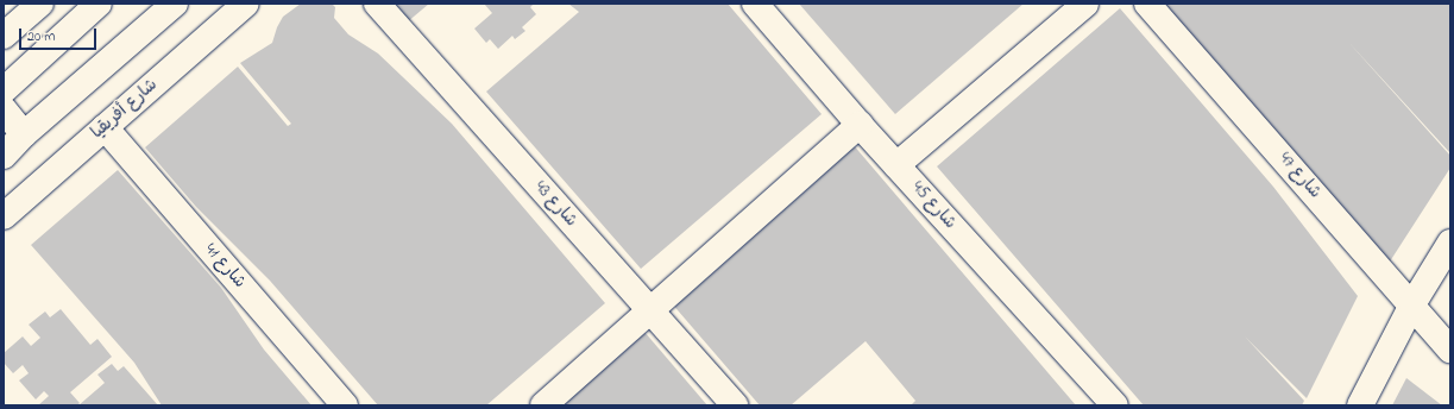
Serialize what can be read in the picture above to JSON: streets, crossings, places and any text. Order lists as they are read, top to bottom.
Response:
{
  "streets": {
    "main road": [
      "شارع أفريقيا",
      "شارع 47",
      "شارع 43",
      "شارع 45",
      "شارع 41"
    ]
  },
  "crossings": [
    ["شارع أفريقيا", "شارع 41"]
  ],
  "scale_bar": "20 m"
}
